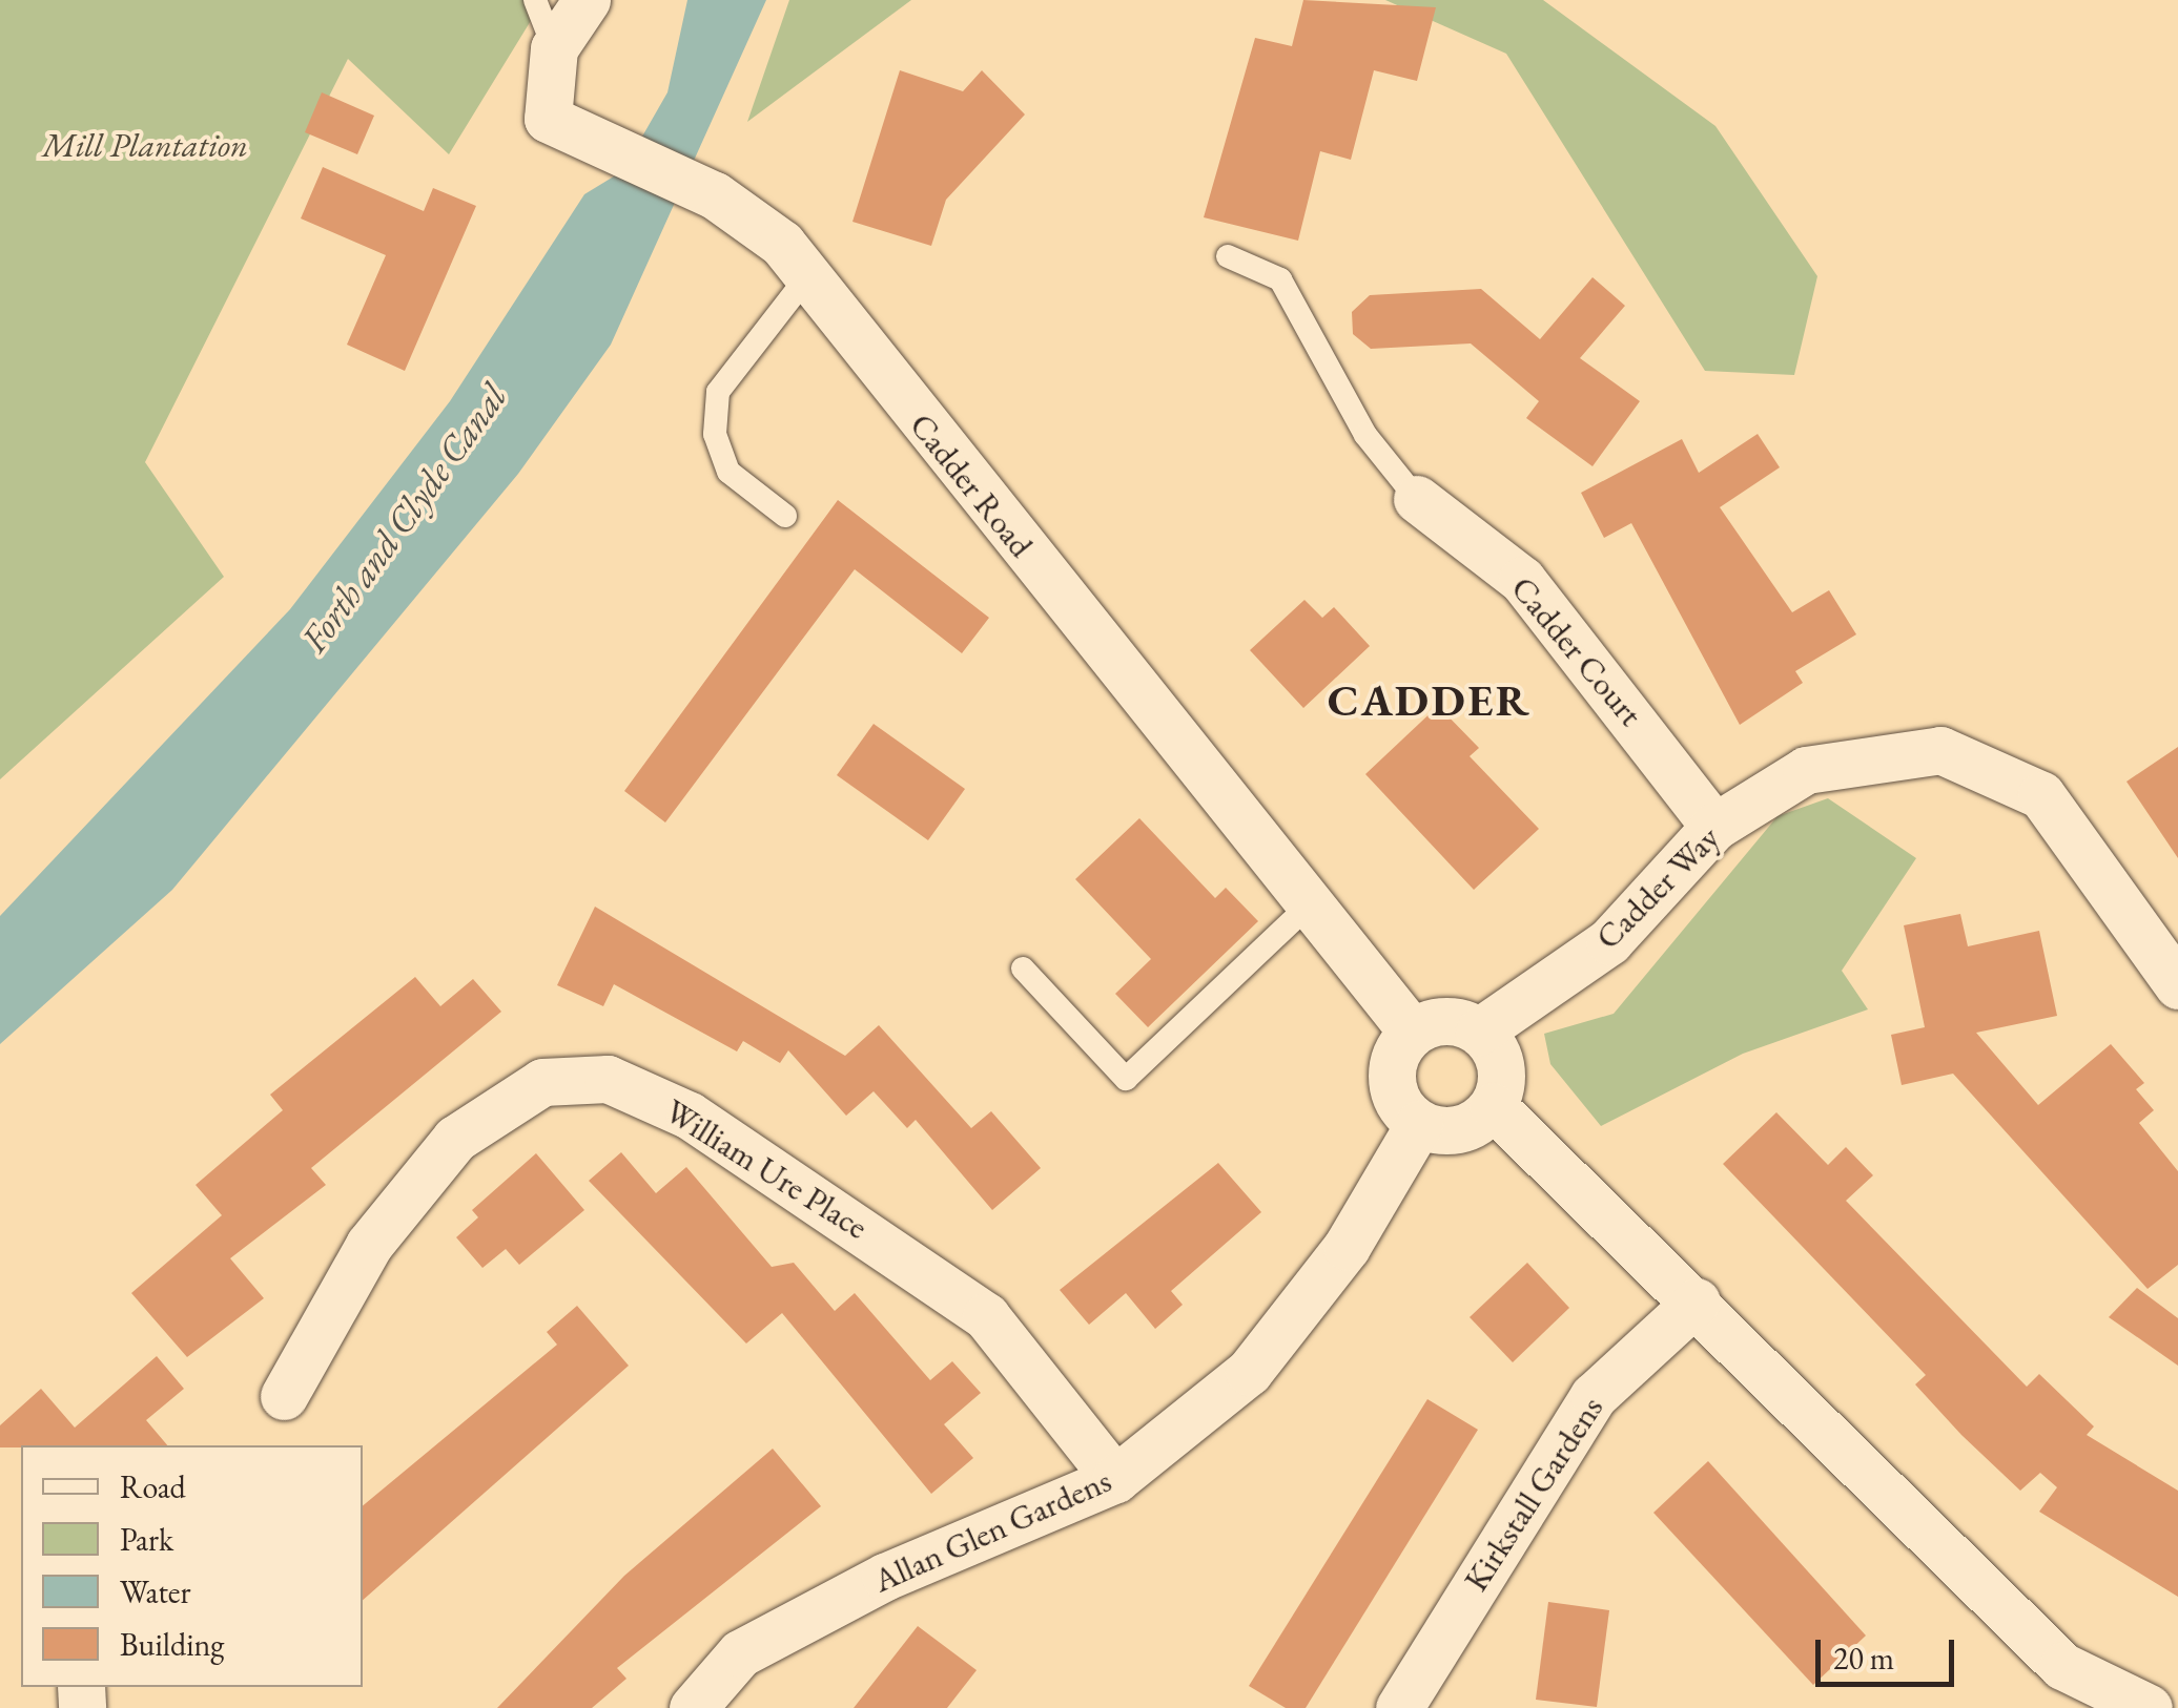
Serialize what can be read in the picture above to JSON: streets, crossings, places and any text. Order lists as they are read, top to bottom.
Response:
{
  "streets": {
    "street": [
      "Cadder Road",
      "Cadder Court",
      "Cadder Way",
      "William Ure Place",
      "Kirkstall Gardens",
      "Allan Glen Gardens"
    ]
  },
  "crossings": [
    ["Cadder Road", "Cadder Way"],
    ["Cadder Road", "Allan Glen Gardens"],
    ["Cadder Court", "Cadder Way"],
    ["Cadder Way", "Allan Glen Gardens"],
    ["William Ure Place", "Allan Glen Gardens"]
  ],
  "districts": ["CADDER"],
  "water": ["Forth and Clyde Canal"],
  "parks": ["Mill Plantation"],
  "legend": [
    "Road",
    "Park",
    "Water",
    "Building"
  ],
  "scale_bar": "20 m"
}
